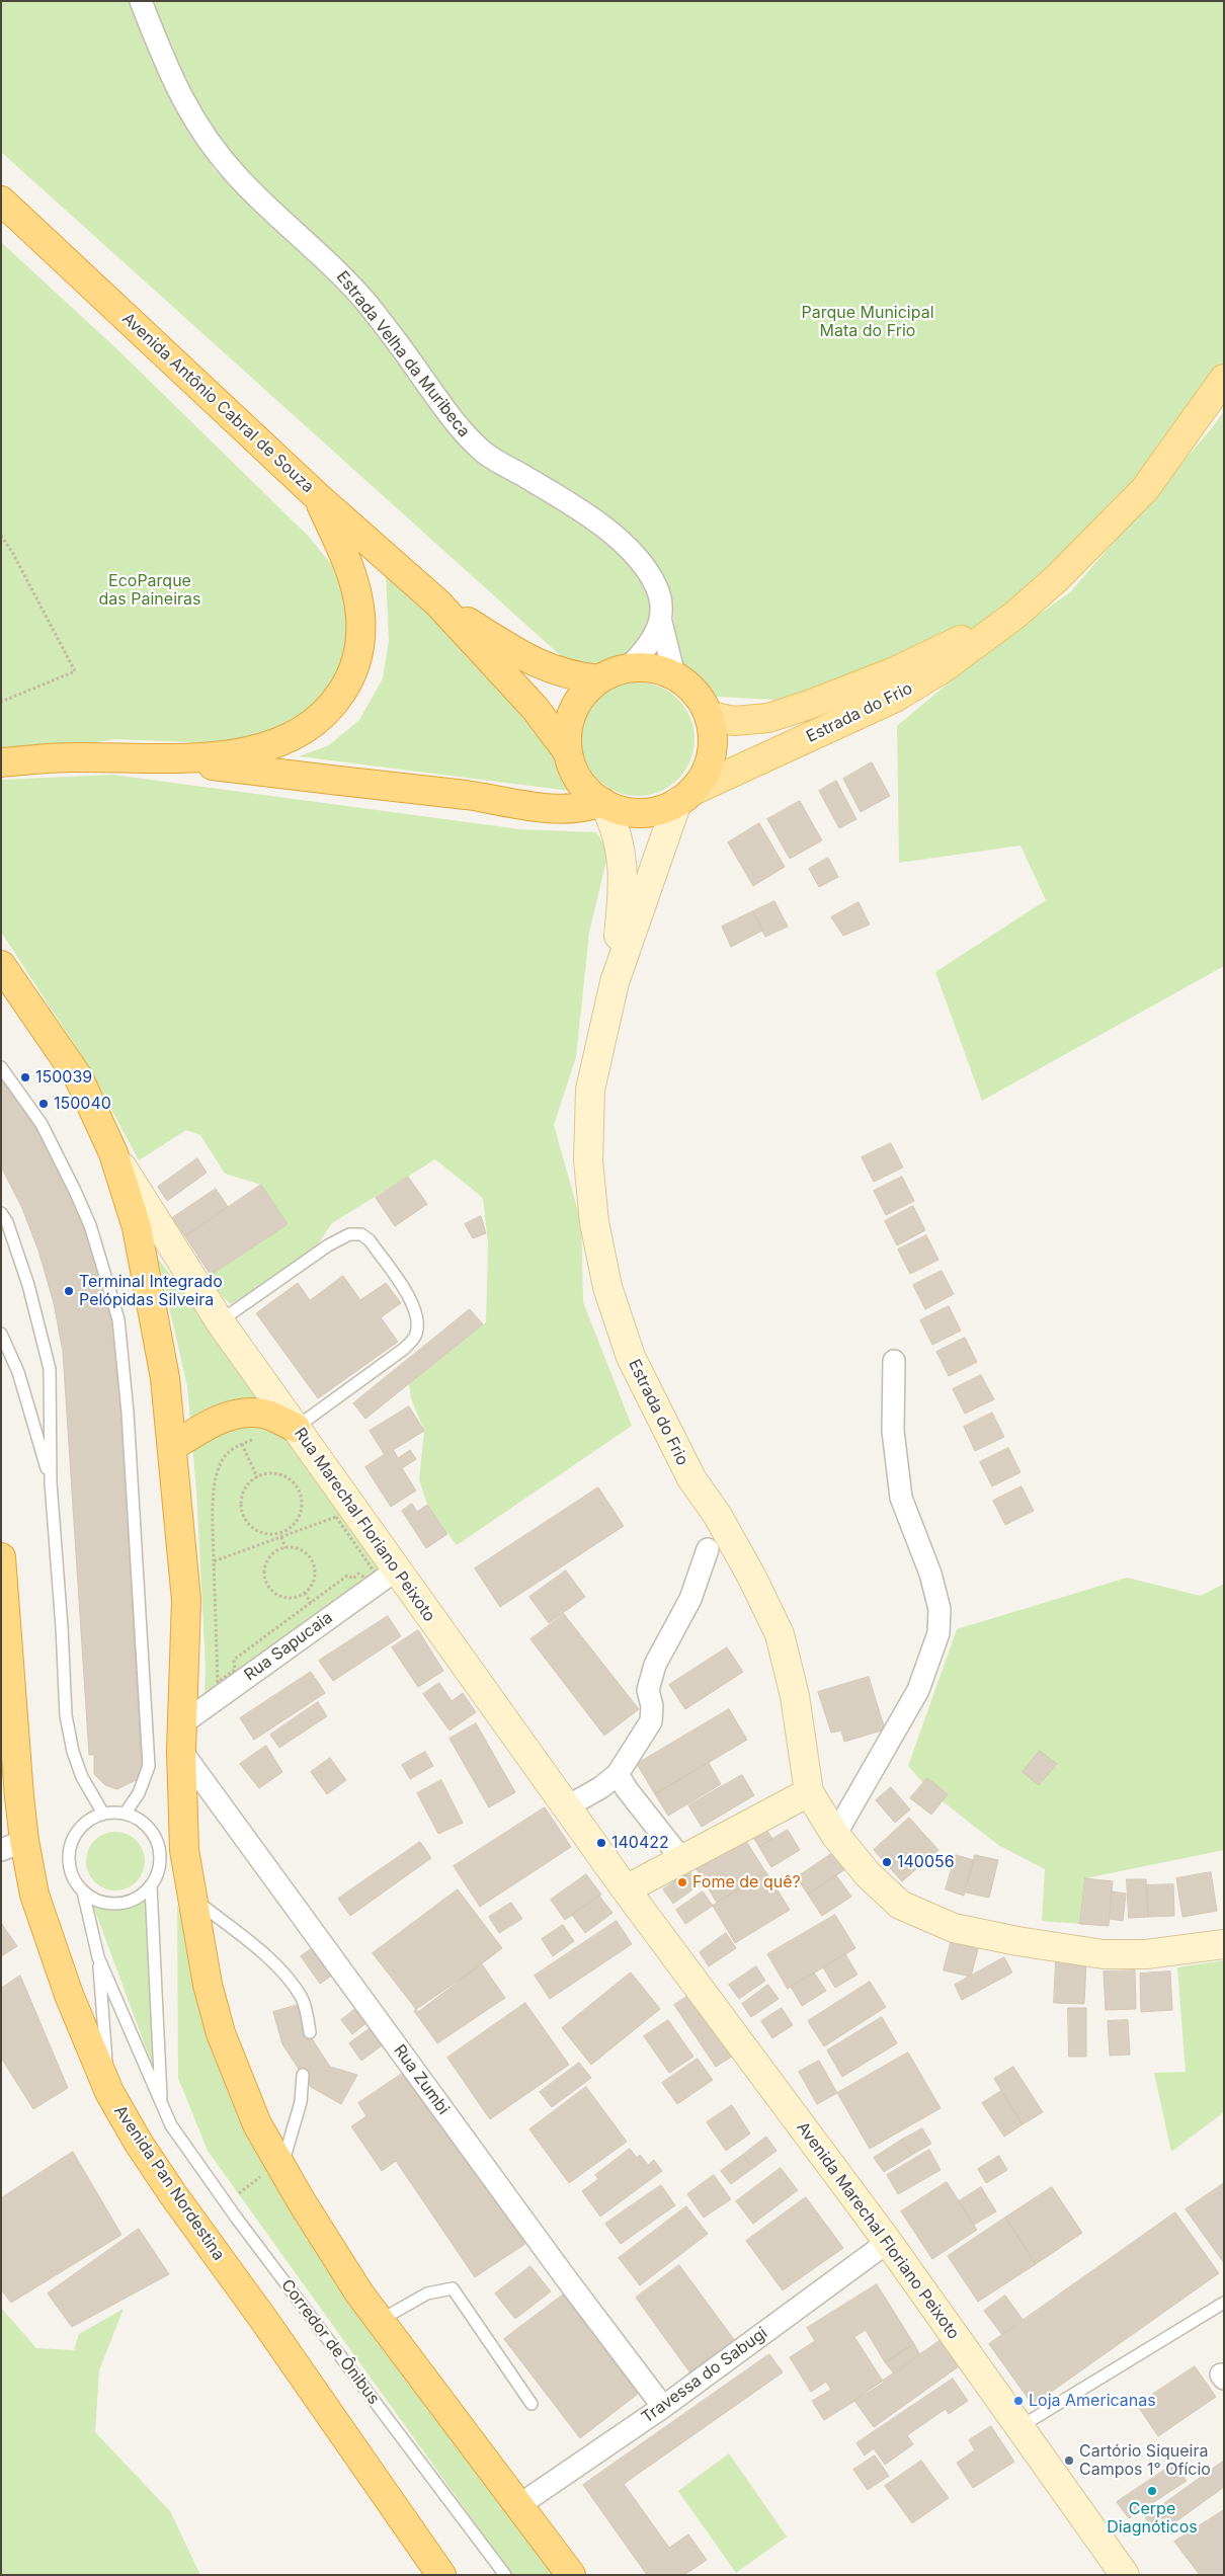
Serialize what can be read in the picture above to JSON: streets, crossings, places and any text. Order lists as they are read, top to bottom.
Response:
{
  "streets": {
    "highway": ["Avenida Antônio Cabral de Souza", "Avenida Pan Nordestina"],
    "main road": ["Estrada do Frio", "Rua Marechal Floriano Peixoto", "Avenida Marechal Floriano Peixoto"],
    "street": [
      "Estrada Velha da Muribeca",
      "Rua Sapucaia",
      "Rua Zumbi",
      "Travessa do Sabugi"
    ],
    "lane": ["Corredor de Ônibus"]
  },
  "crossings": [
    ["Estrada Velha da Muribeca", "Avenida Antônio Cabral de Souza"],
    ["Estrada Velha da Muribeca", "Estrada do Frio"],
    ["Avenida Antônio Cabral de Souza", "Estrada do Frio"],
    ["Rua Marechal Floriano Peixoto", "Rua Sapucaia"],
    ["Rua Marechal Floriano Peixoto", "Avenida Marechal Floriano Peixoto"],
    ["Rua Zumbi", "Travessa do Sabugi"],
    ["Avenida Pan Nordestina", "Corredor de Ônibus"],
    ["Avenida Marechal Floriano Peixoto", "Travessa do Sabugi"]
  ],
  "parks": ["Parque Municipal Mata do Frio", "EcoParque das Paineiras"],
  "places": [
    "150039",
    "150040",
    "Terminal Integrado Pelópidas Silveira",
    "140422",
    "140056",
    "Fome de quê?",
    "Loja Americanas",
    "Cartório Siqueira Campos 1° Ofício",
    "Cerpe Diagnóticos"
  ]
}
